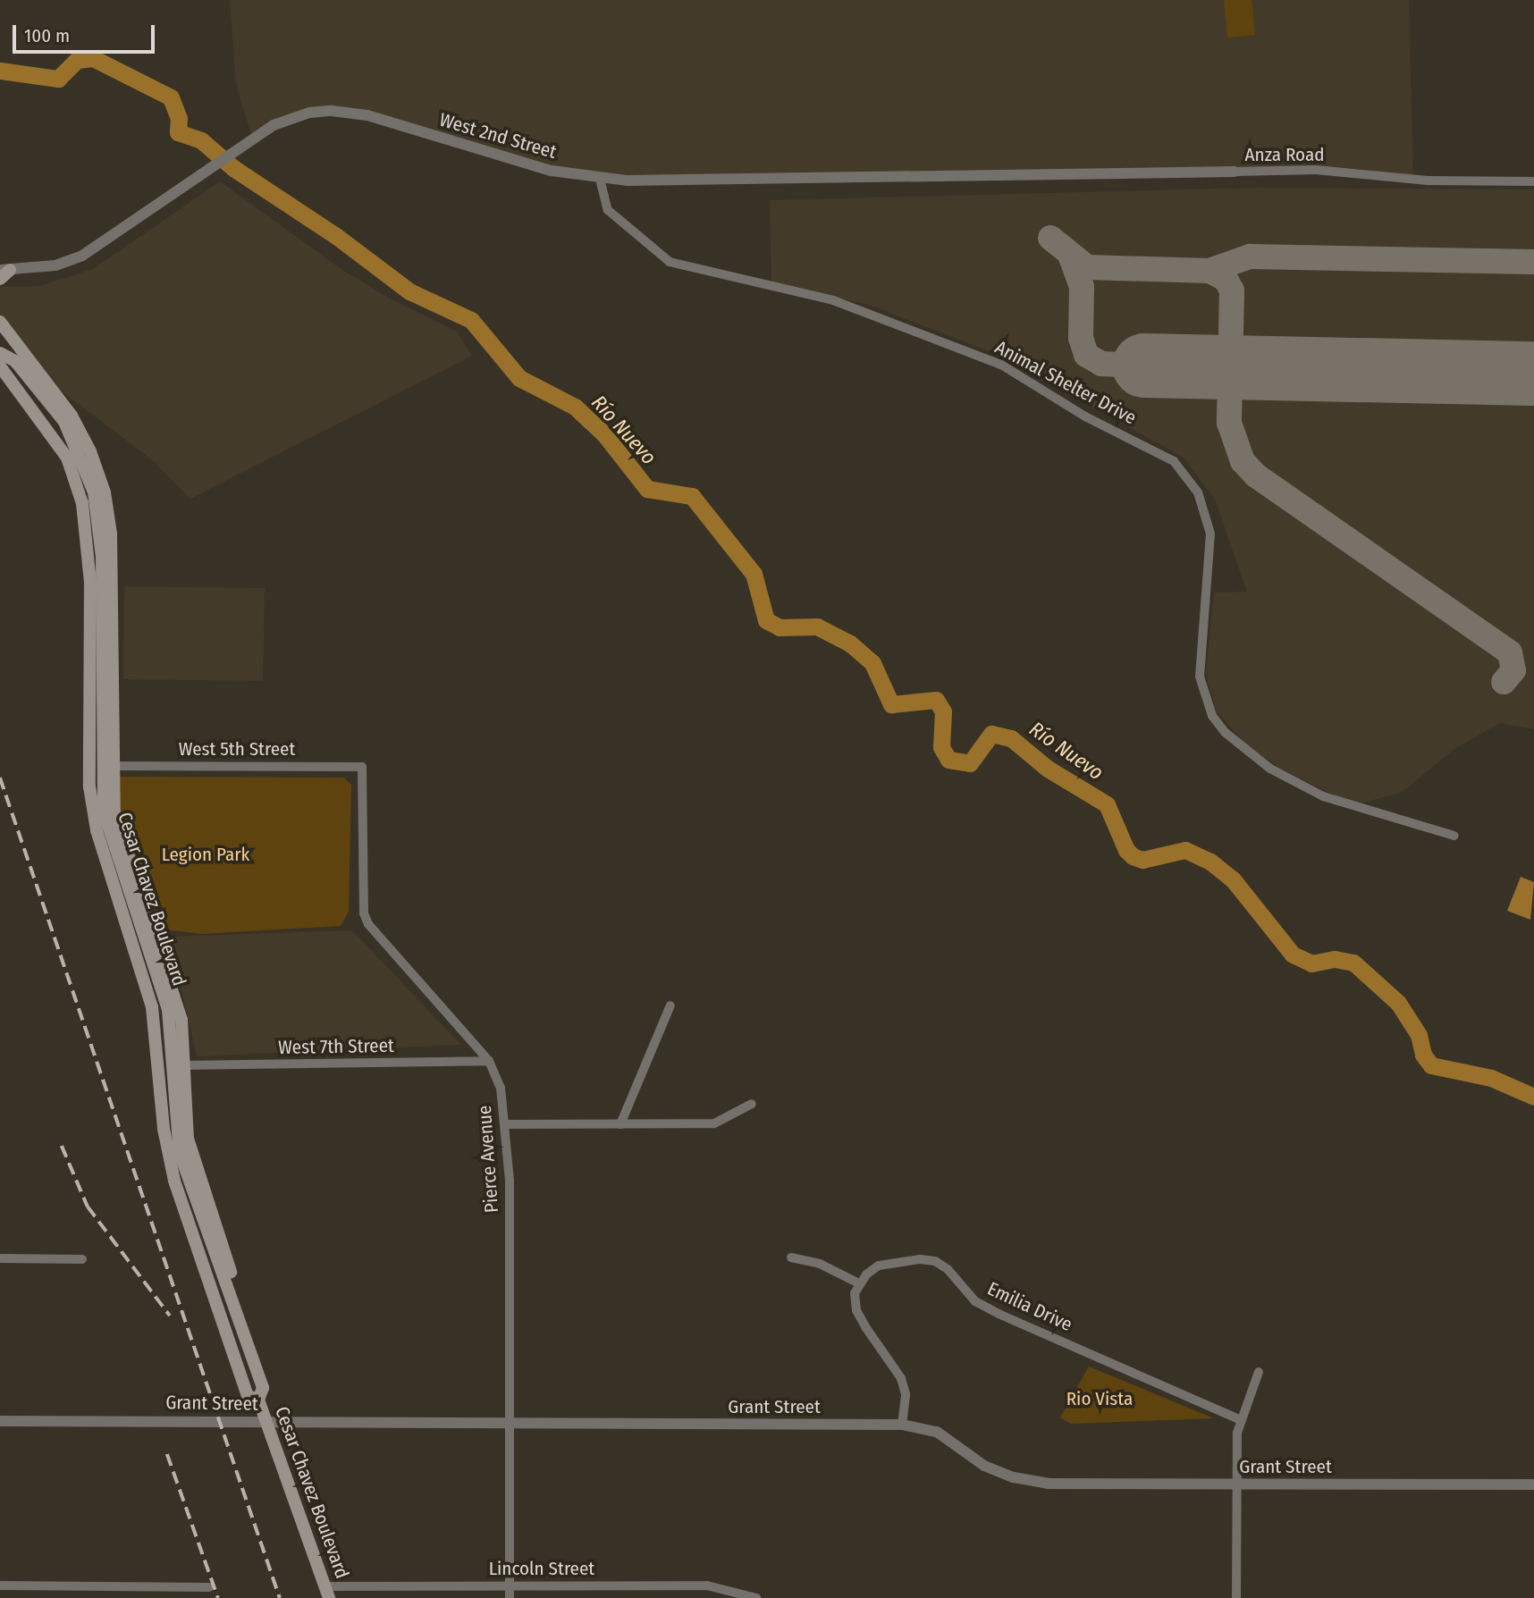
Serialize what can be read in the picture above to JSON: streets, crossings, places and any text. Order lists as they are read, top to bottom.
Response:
{
  "streets": {
    "main road": ["Cesar Chavez Boulevard"],
    "street": [
      "West 2nd Street",
      "Anza Road",
      "Animal Shelter Drive",
      "West 5th Street",
      "West 7th Street",
      "Pierce Avenue",
      "Emilia Drive",
      "Grant Street",
      "Lincoln Street"
    ]
  },
  "crossings": [
    ["West 2nd Street", "Anza Road"],
    ["West 2nd Street", "Animal Shelter Drive"],
    ["West 5th Street", "Pierce Avenue"],
    ["Cesar Chavez Boulevard", "Grant Street"],
    ["Cesar Chavez Boulevard", "Lincoln Street"],
    ["West 7th Street", "Pierce Avenue"],
    ["Pierce Avenue", "Grant Street"],
    ["Pierce Avenue", "Lincoln Street"]
  ],
  "water": ["Río Nuevo"],
  "parks": ["Legion Park", "Rio Vista"],
  "scale_bar": "100 m"
}
